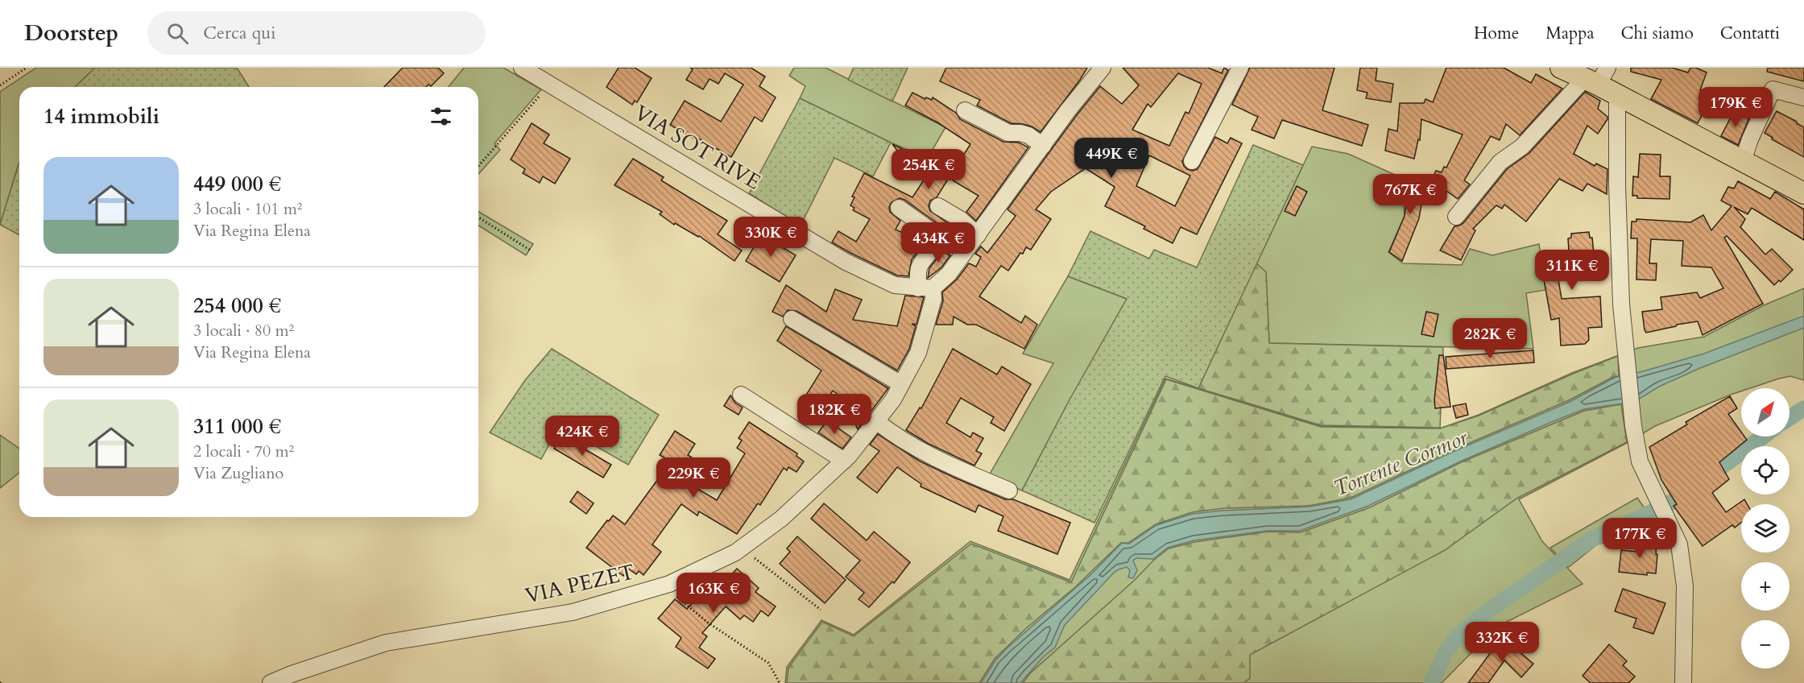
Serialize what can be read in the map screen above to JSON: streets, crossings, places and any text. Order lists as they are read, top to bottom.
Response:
{
  "streets": {
    "street": ["VIA SOT RIVE", "VIA PEZET"]
  },
  "crossings": [
    ["VIA SOT RIVE", "VIA PEZET"]
  ],
  "water": ["Torrente Cormor"],
  "north": "top right",
  "page": {
    "header": "Doorstep",
    "search": "Cerca qui",
    "nav": [
      "Home",
      "Mappa",
      "Chi siamo",
      "Contatti"
    ],
    "price": [
      "179K €",
      "449K €",
      "254K €",
      "767K €",
      "330K €",
      "434K €",
      "311K €",
      "282K €",
      "182K €",
      "424K €",
      "229K €",
      "177K €",
      "163K €",
      "332K €"
    ],
    "heading": "14 immobili",
    "list": [
      {
        "name": "449 000 €",
        "note": "3 locali · 101 m² · Via Regina Elena"
      },
      {
        "name": "254 000 €",
        "note": "3 locali · 80 m² · Via Regina Elena"
      },
      {
        "name": "311 000 €",
        "note": "2 locali · 70 m² · Via Zugliano"
      }
    ],
    "map_buttons": ["+", "−"]
  }
}
